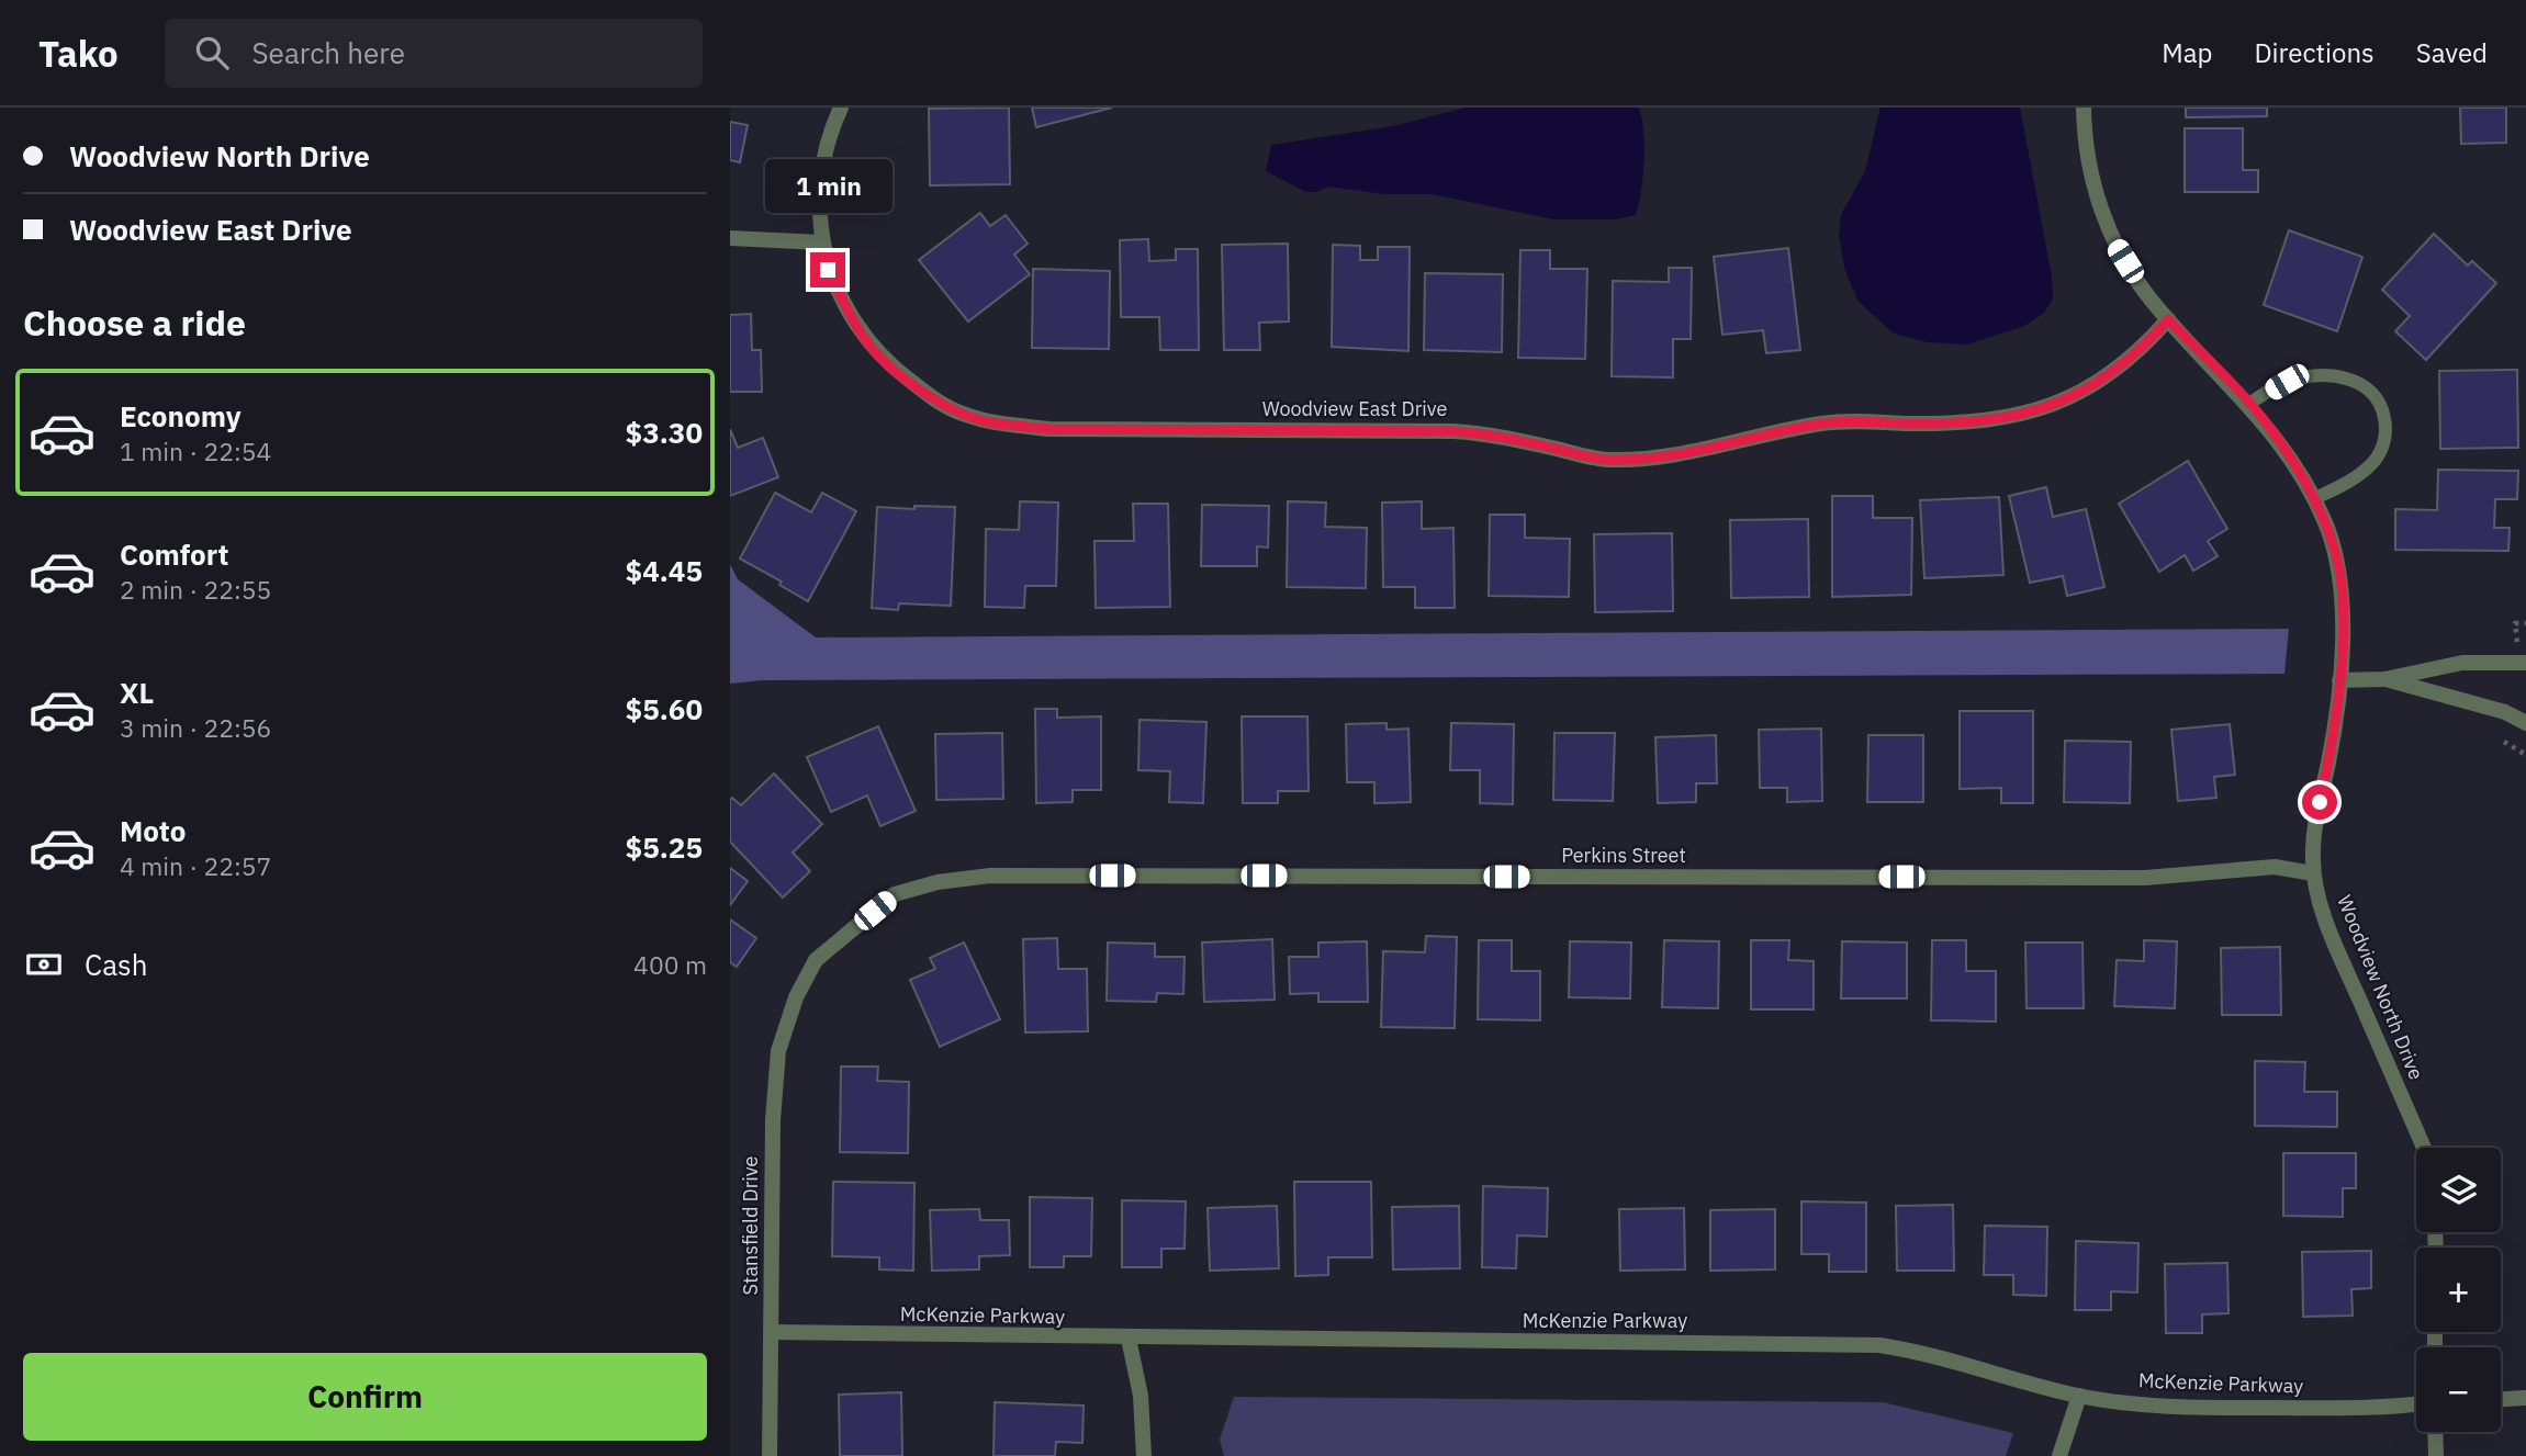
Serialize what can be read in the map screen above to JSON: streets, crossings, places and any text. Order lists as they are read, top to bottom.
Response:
{
  "streets": {
    "street": [
      "Woodview East Drive",
      "Perkins Street",
      "Woodview North Drive",
      "Stansfield Drive",
      "McKenzie Parkway"
    ]
  },
  "crossings": [
    ["Woodview East Drive", "Woodview North Drive"],
    ["Perkins Street", "Woodview North Drive"],
    ["Perkins Street", "Stansfield Drive"],
    ["Stansfield Drive", "McKenzie Parkway"]
  ],
  "page": {
    "header": "Tako",
    "search": "Search here",
    "nav": ["Map", "Directions", "Saved"],
    "banner": ["Woodview North Drive", "Woodview East Drive"],
    "bubble": "1 min",
    "heading": "Choose a ride",
    "list": [
      {
        "name": "Economy",
        "note": "1 min · 22:54",
        "value": "$3.30"
      },
      {
        "name": "Comfort",
        "note": "2 min · 22:55",
        "value": "$4.45"
      },
      {
        "name": "XL",
        "note": "3 min · 22:56",
        "value": "$5.60"
      },
      {
        "name": "Moto",
        "note": "4 min · 22:57",
        "value": "$5.25"
      }
    ],
    "pay": ["Cash", "400 m"],
    "map_buttons": ["+", "−"],
    "buttons": "Confirm"
  }
}
